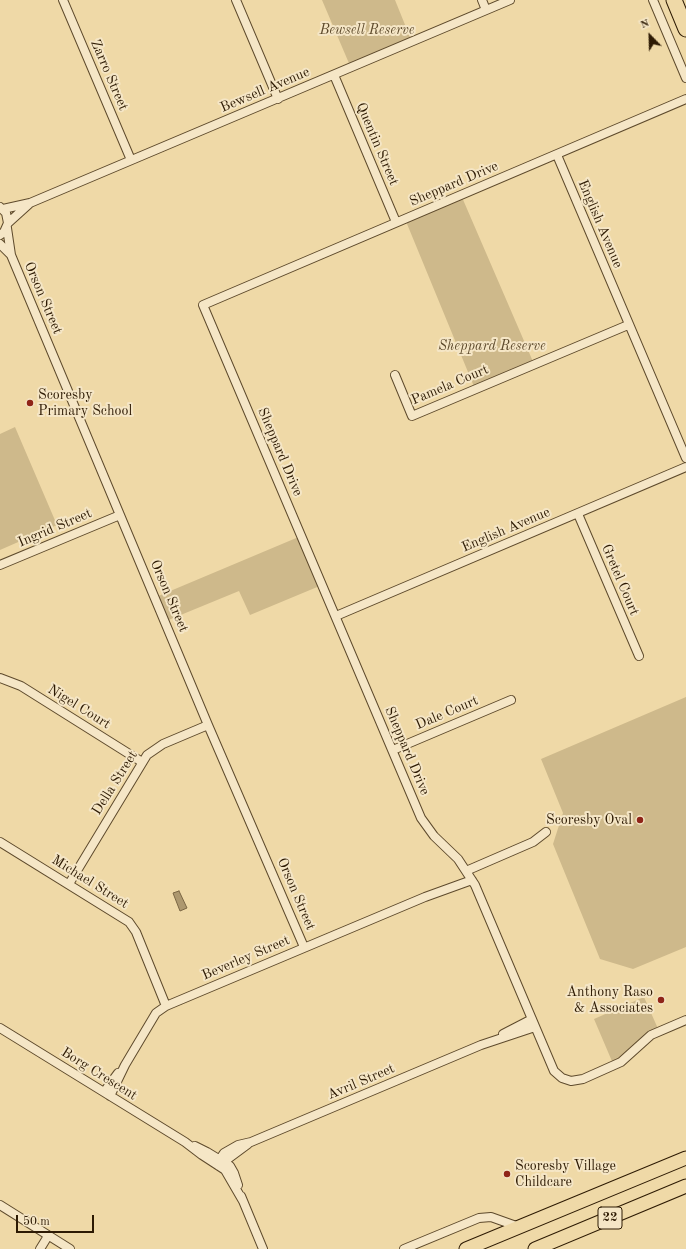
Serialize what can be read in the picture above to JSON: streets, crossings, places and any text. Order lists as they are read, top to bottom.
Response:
{
  "streets": {
    "main road": ["22"],
    "street": [
      "Zarro Street",
      "Bewsell Avenue",
      "Quentin Street",
      "Sheppard Drive",
      "English Avenue",
      "Orson Street",
      "Pamela Court",
      "Ingrid Street",
      "Gretel Court",
      "Nigel Court",
      "Dale Court",
      "Della Street",
      "Michael Street",
      "Beverley Street",
      "Borg Crescent",
      "Avril Street"
    ]
  },
  "crossings": [
    ["Zarro Street", "Bewsell Avenue"],
    ["Bewsell Avenue", "Quentin Street"],
    ["Bewsell Avenue", "Orson Street"],
    ["Quentin Street", "Sheppard Drive"],
    ["Sheppard Drive", "English Avenue"],
    ["Sheppard Drive", "Dale Court"],
    ["Sheppard Drive", "Beverley Street"],
    ["Sheppard Drive", "Avril Street"],
    ["English Avenue", "Pamela Court"],
    ["English Avenue", "Gretel Court"],
    ["Orson Street", "Ingrid Street"],
    ["Orson Street", "Della Street"],
    ["Orson Street", "Beverley Street"],
    ["Nigel Court", "Della Street"],
    ["Della Street", "Michael Street"],
    ["Michael Street", "Beverley Street"],
    ["Beverley Street", "Borg Crescent"],
    ["Borg Crescent", "Avril Street"]
  ],
  "parks": ["Bewsell Reserve", "Sheppard Reserve"],
  "places": [
    "Scoresby Primary School",
    "Scoresby Oval",
    "Anthony Raso & Associates",
    "Scoresby Village Childcare"
  ],
  "scale_bar": "50 m",
  "north": "top left"
}
